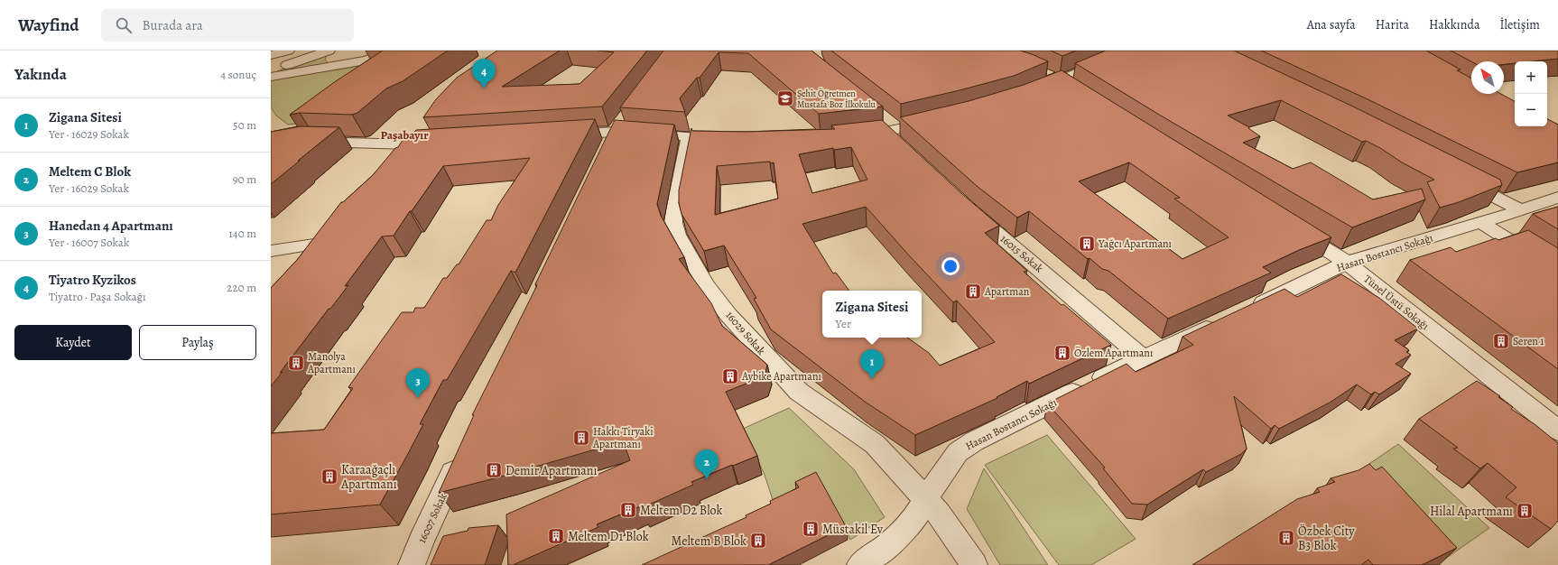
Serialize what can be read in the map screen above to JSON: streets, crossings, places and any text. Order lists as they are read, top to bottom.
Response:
{
  "streets": {
    "street": [
      "Hasan Bostancı Sokağı",
      "16015 Sokak",
      "Tünel Üstü Sokağı",
      "16029 Sokak",
      "16007 Sokak"
    ]
  },
  "crossings": [
    ["Hasan Bostancı Sokağı", "16015 Sokak"],
    ["Hasan Bostancı Sokağı", "Tünel Üstü Sokağı"],
    ["Hasan Bostancı Sokağı", "16029 Sokak"]
  ],
  "districts": ["Paşabayır"],
  "places": {
    "school or university": ["Şehit Öğretmen Mustafa Boz İlkokulu"],
    "building": [
      "Yağcı Apartmanı",
      "Apartman",
      "Seren 1",
      "Özlem Apartmanı",
      "Manolya Apartmanı",
      "Aybike Apartmanı",
      "Hakkı Tiryaki Apartmanı",
      "Demir Apartmanı",
      "Karaağaçlı Apartmanı",
      "Meltem D2 Blok",
      "Hilal Apartmanı",
      "Müstakil Ev",
      "Meltem D1 Blok",
      "Özbek City B3 Blok",
      "Meltem B Blok"
    ]
  },
  "north": "top left",
  "page": {
    "header": "Wayfind",
    "search": "Burada ara",
    "nav": [
      "Ana sayfa",
      "Harita",
      "Hakkında",
      "İletişim"
    ],
    "heading": ["Yakında", "4 sonuç"],
    "pins": [
      "4",
      "1",
      "3",
      "2"
    ],
    "map_buttons": ["+", "−"],
    "list": [
      {
        "mark": "1",
        "name": "Zigana Sitesi",
        "note": "Yer · 16029 Sokak",
        "value": "50 m"
      },
      {
        "mark": "2",
        "name": "Meltem C Blok",
        "note": "Yer · 16029 Sokak",
        "value": "90 m"
      },
      {
        "mark": "3",
        "name": "Hanedan 4 Apartmanı",
        "note": "Yer · 16007 Sokak",
        "value": "140 m"
      },
      {
        "mark": "4",
        "name": "Tiyatro Kyzikos",
        "note": "Tiyatro · Paşa Sokağı",
        "value": "220 m"
      }
    ],
    "popup": ["Zigana Sitesi", "Yer"],
    "buttons": ["Kaydet", "Paylaş"]
  }
}
